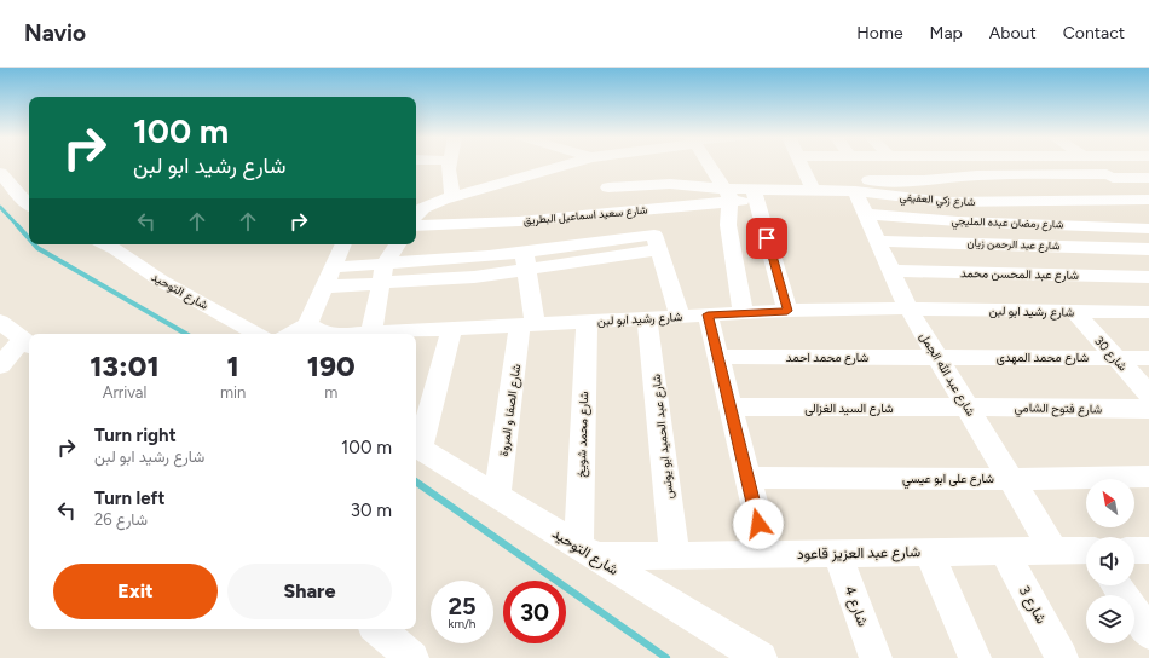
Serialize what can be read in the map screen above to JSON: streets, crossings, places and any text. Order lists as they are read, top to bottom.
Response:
{
  "streets": {
    "street": [
      "شارع زكي العفيفي",
      "شارع سعيد اسماعيل البطريق",
      "شارع رمضان عبده المليجي",
      "شارع عبد الرحمن زيان",
      "شارع عبد المحسن محمد",
      "شارع التوحيد",
      "شارع رشيد ابو لبن",
      "شارع 30",
      "شارع محمد احمد",
      "شارع محمد المهدى",
      "شارع عبد الله الجمل",
      "شارع السيد الغزالى",
      "شارع فتوح الشامي",
      "شارع الصفا و المروة",
      "شارع محمد شويخ",
      "شارع عبد الحميد ابو يونس",
      "شارع على ابو عيسي",
      "شارع عبد العزيز قاعود",
      "شارع 3",
      "شارع 4"
    ]
  },
  "crossings": [
    ["شارع زكي العفيفي", "شارع سعيد اسماعيل البطريق"],
    ["شارع زكي العفيفي", "شارع عبد الله الجمل"],
    ["شارع سعيد اسماعيل البطريق", "شارع الصفا و المروة"],
    ["شارع رمضان عبده المليجي", "شارع عبد الله الجمل"],
    ["شارع عبد الرحمن زيان", "شارع عبد الله الجمل"],
    ["شارع عبد المحسن محمد", "شارع عبد الله الجمل"],
    ["شارع التوحيد", "شارع الصفا و المروة"],
    ["شارع التوحيد", "شارع محمد شويخ"],
    ["شارع التوحيد", "شارع عبد العزيز قاعود"],
    ["شارع رشيد ابو لبن", "شارع 30"],
    ["شارع رشيد ابو لبن", "شارع عبد الله الجمل"],
    ["شارع رشيد ابو لبن", "شارع الصفا و المروة"],
    ["شارع رشيد ابو لبن", "شارع محمد شويخ"],
    ["شارع رشيد ابو لبن", "شارع عبد الحميد ابو يونس"],
    ["شارع 30", "شارع محمد المهدى"],
    ["شارع محمد احمد", "شارع محمد المهدى"],
    ["شارع محمد احمد", "شارع عبد الله الجمل"],
    ["شارع محمد المهدى", "شارع عبد الله الجمل"],
    ["شارع عبد الله الجمل", "شارع السيد الغزالى"],
    ["شارع عبد الله الجمل", "شارع فتوح الشامي"],
    ["شارع عبد الله الجمل", "شارع على ابو عيسي"],
    ["شارع عبد الله الجمل", "شارع عبد العزيز قاعود"],
    ["شارع السيد الغزالى", "شارع فتوح الشامي"],
    ["شارع محمد شويخ", "شارع عبد العزيز قاعود"],
    ["شارع عبد الحميد ابو يونس", "شارع عبد العزيز قاعود"],
    ["شارع عبد العزيز قاعود", "شارع 3"],
    ["شارع عبد العزيز قاعود", "شارع 4"]
  ],
  "north": "top left",
  "page": {
    "header": "Navio",
    "nav": [
      "Home",
      "Map",
      "About",
      "Contact"
    ],
    "turn": ["100 m", "شارع رشيد ابو لبن"],
    "eta": [
      "13:01",
      "Arrival",
      "1",
      "min",
      "190",
      "m"
    ],
    "list": [
      {
        "name": "Turn right",
        "note": "شارع رشيد ابو لبن",
        "value": "100 m"
      },
      {
        "name": "Turn left",
        "note": "شارع 26",
        "value": "30 m"
      }
    ],
    "buttons": ["Exit", "Share"],
    "speed": "25 km/h",
    "limit": "30"
  }
}
